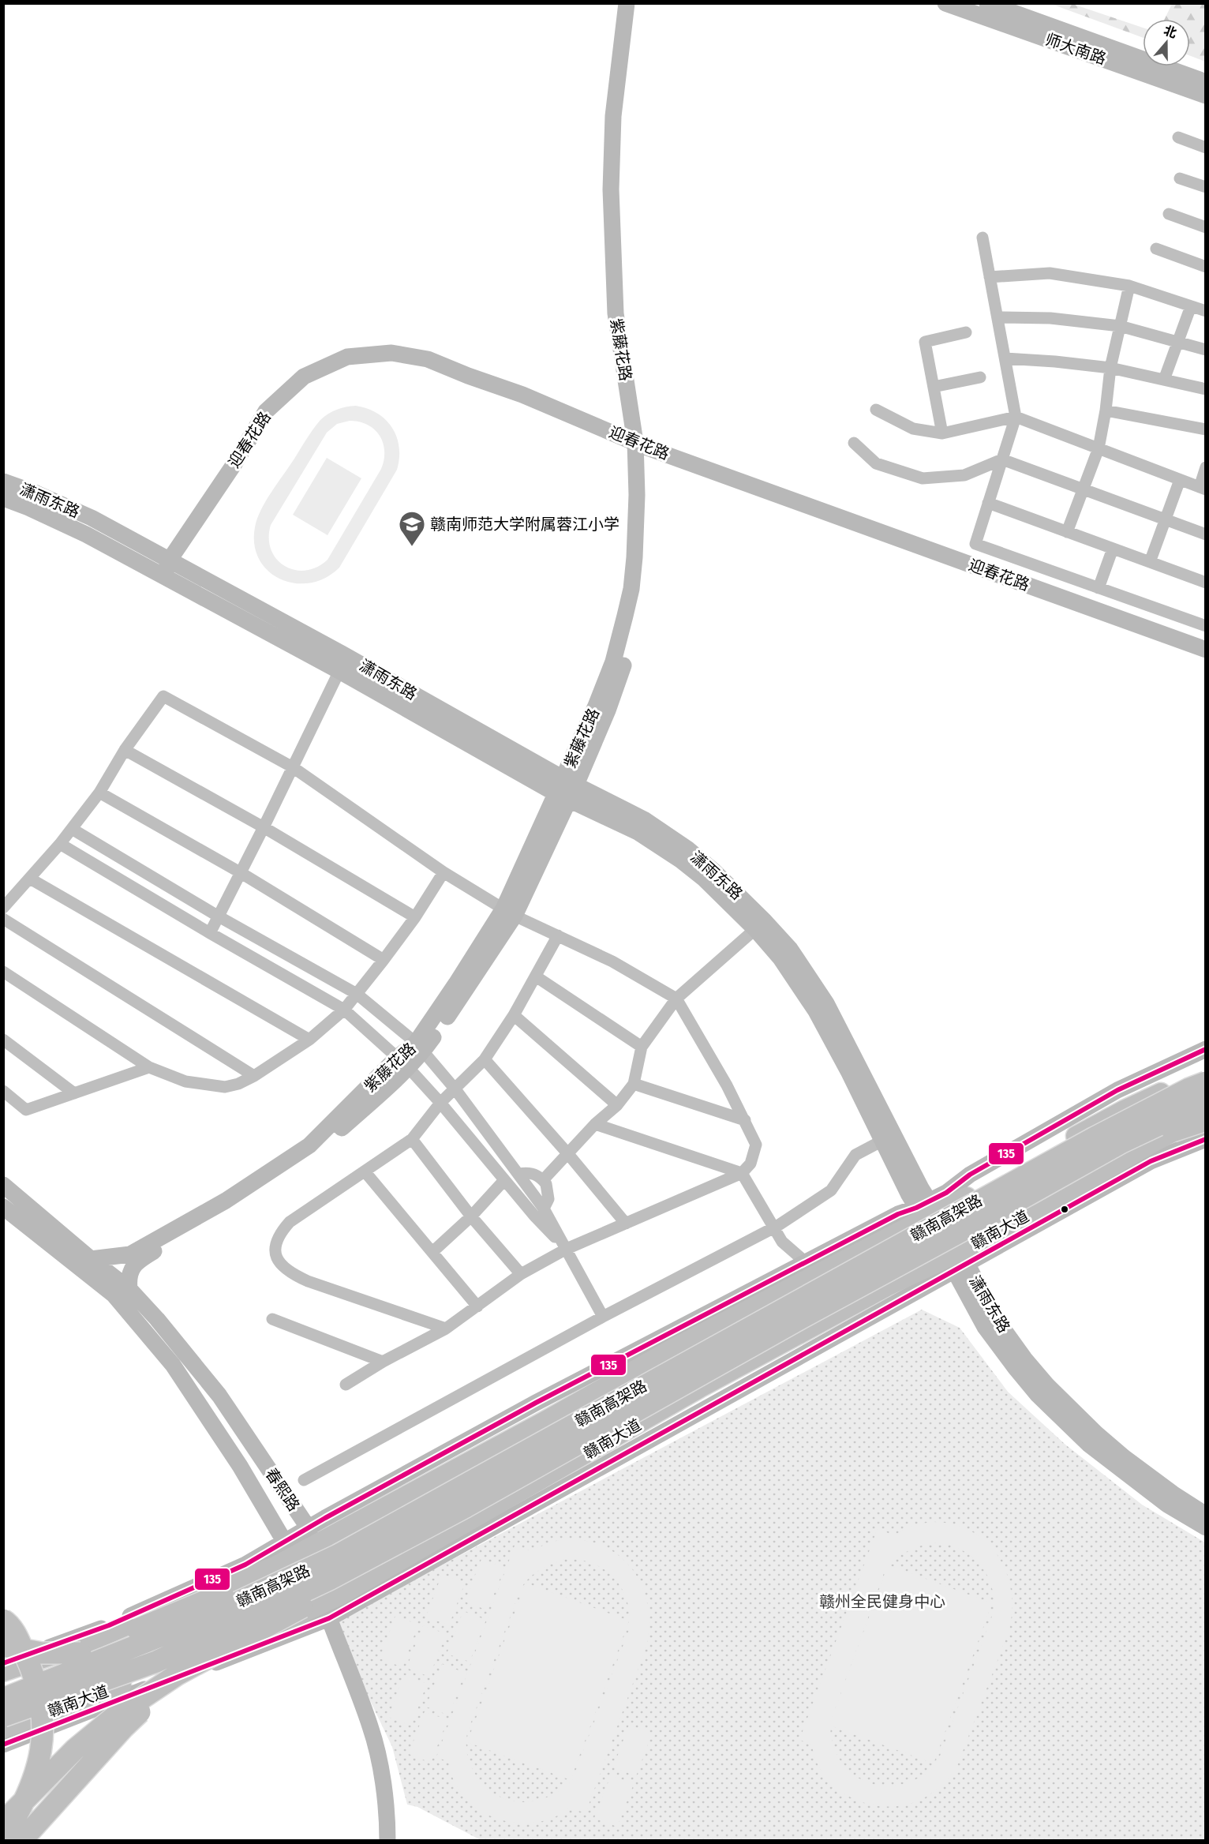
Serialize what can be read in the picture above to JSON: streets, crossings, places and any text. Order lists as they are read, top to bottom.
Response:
{
  "streets": {
    "highway": ["赣南高架路"],
    "main road": ["赣南大道"],
    "street": [
      "师大南路",
      "紫藤花路",
      "迎春花路",
      "潇雨东路",
      "春熙路"
    ]
  },
  "crossings": [
    ["紫藤花路", "迎春花路"],
    ["紫藤花路", "潇雨东路"],
    ["紫藤花路", "春熙路"],
    ["迎春花路", "潇雨东路"],
    ["潇雨东路", "赣南大道"],
    ["赣南大道", "春熙路"]
  ],
  "parks": ["赣州全民健身中心"],
  "places": {
    "school or university": ["赣南师范大学附属蓉江小学"]
  },
  "lines": ["transit line 135"],
  "north": "top"
}
